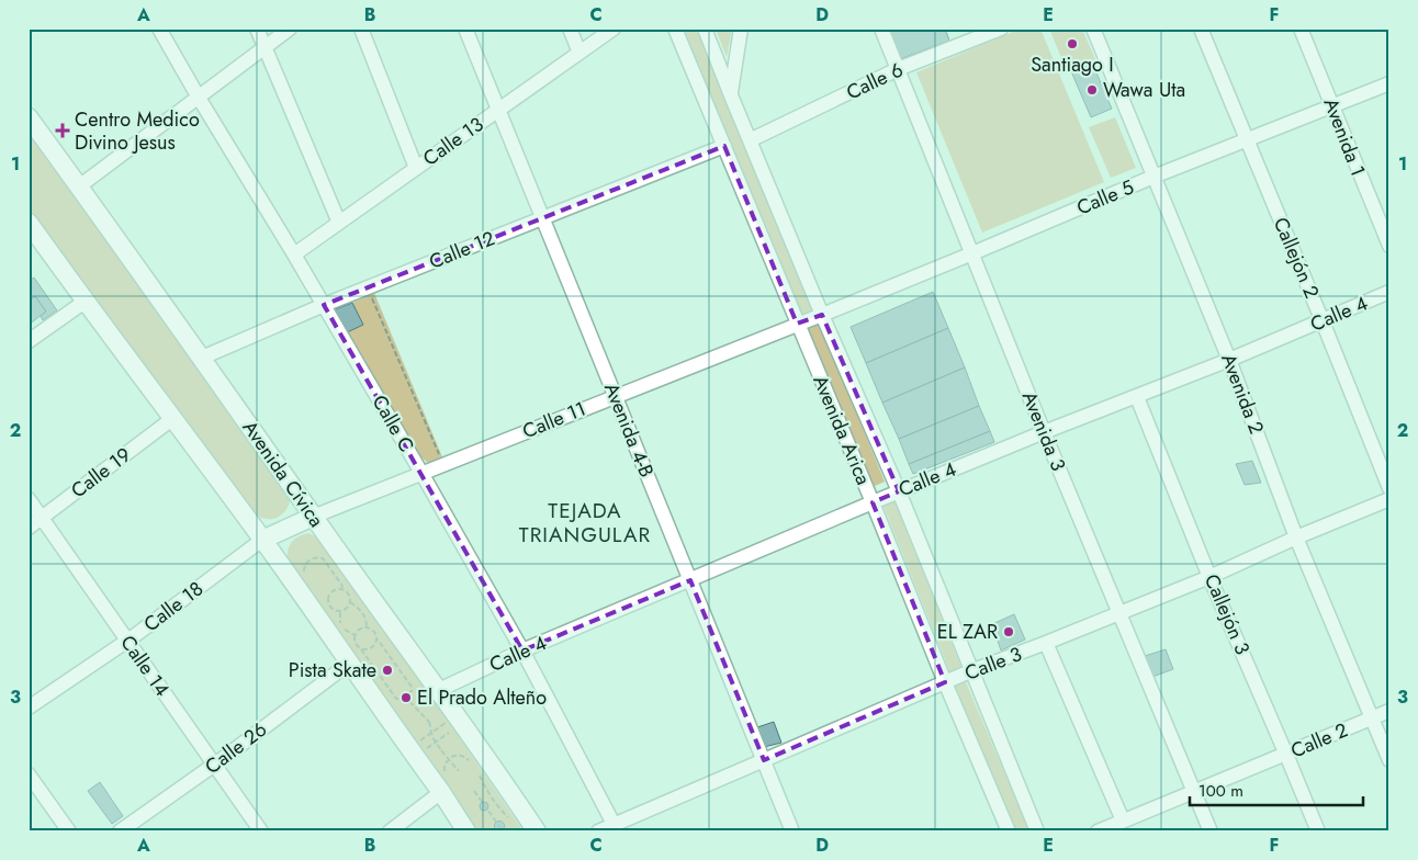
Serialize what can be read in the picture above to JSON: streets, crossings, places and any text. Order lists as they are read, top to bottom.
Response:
{
  "streets": {
    "main road": ["Avenida Cívica"],
    "street": [
      "Calle 6",
      "Avenida 1",
      "Calle 13",
      "Calle 5",
      "Calle 12",
      "Callejón 2",
      "Calle 4",
      "Avenida 2",
      "Calle 11",
      "Calle C",
      "Avenida 4-B",
      "Avenida Arica",
      "Avenida 3",
      "Calle 19",
      "Calle 18",
      "Callejón 3",
      "Calle 3",
      "Calle 14",
      "Calle 2",
      "Calle 26"
    ]
  },
  "crossings": [
    ["Calle 6", "Avenida Arica"],
    ["Calle 6", "Avenida 3"],
    ["Avenida 1", "Calle 5"],
    ["Calle 13", "Calle C"],
    ["Calle 13", "Avenida 4-B"],
    ["Calle 5", "Callejón 2"],
    ["Calle 5", "Avenida 2"],
    ["Calle 5", "Calle 11"],
    ["Calle 5", "Avenida Arica"],
    ["Calle 5", "Avenida 3"],
    ["Calle 12", "Calle C"],
    ["Calle 12", "Avenida 4-B"],
    ["Calle 12", "Avenida Arica"],
    ["Calle 12", "Avenida Cívica"],
    ["Callejón 2", "Calle 4"],
    ["Calle 4", "Avenida 2"],
    ["Calle 4", "Calle C"],
    ["Calle 4", "Avenida 4-B"],
    ["Calle 4", "Avenida Arica"],
    ["Calle 4", "Avenida 3"],
    ["Calle 4", "Avenida Cívica"],
    ["Calle 4", "Callejón 3"],
    ["Avenida 2", "Calle 3"],
    ["Avenida 2", "Calle 2"],
    ["Calle 11", "Calle C"],
    ["Calle 11", "Avenida 4-B"],
    ["Calle 11", "Avenida Arica"],
    ["Calle 11", "Avenida Cívica"],
    ["Calle C", "Calle 3"],
    ["Avenida 4-B", "Calle 3"],
    ["Avenida Arica", "Calle 3"],
    ["Avenida 3", "Calle 3"],
    ["Avenida 3", "Calle 2"],
    ["Calle 19", "Calle 14"],
    ["Calle 18", "Calle 14"],
    ["Callejón 3", "Calle 3"],
    ["Callejón 3", "Calle 2"],
    ["Calle 14", "Calle 26"]
  ],
  "districts": ["TEJADA TRIANGULAR"],
  "places": {
    "other": [
      "Santiago I",
      "Wawa Uta",
      "EL ZAR",
      "Pista Skate",
      "El Prado Alteño"
    ],
    "health": ["Centro Medico Divino Jesus"]
  },
  "scale_bar": "100 m",
  "grid": {
    "columns": [
      "A",
      "B",
      "C",
      "D",
      "E",
      "F"
    ],
    "rows": ["1", "2", "3"]
  }
}
